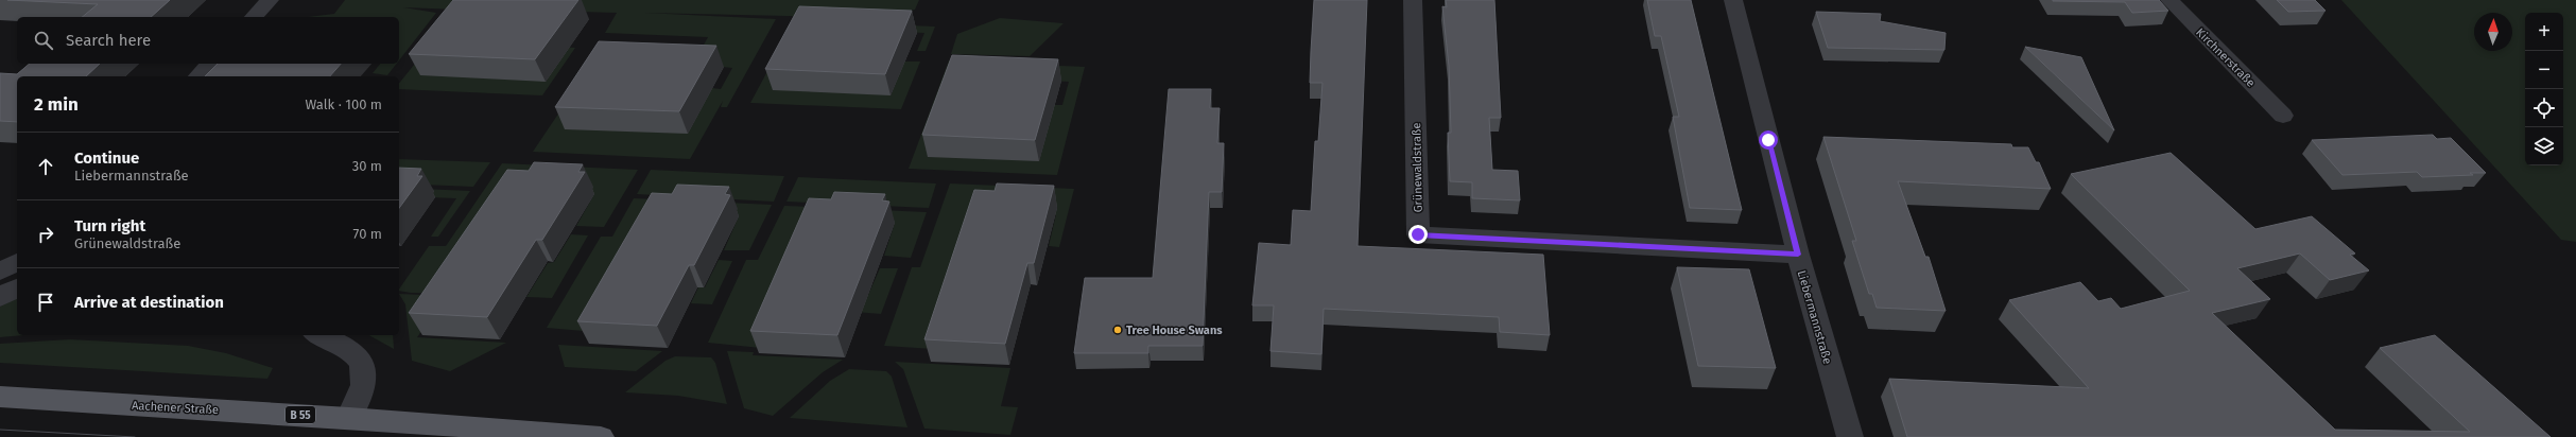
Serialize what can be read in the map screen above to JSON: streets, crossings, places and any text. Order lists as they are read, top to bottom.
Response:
{
  "streets": {
    "main road": ["Aachener Straße", "B 55"],
    "street": ["Kirchnerstraße", "Grünewaldstraße", "Liebermannstraße"]
  },
  "crossings": [
    ["Grünewaldstraße", "Liebermannstraße"]
  ],
  "places": ["Tree House Swans"],
  "north": "top",
  "page": {
    "map_buttons": ["+", "−"],
    "search": "Search here",
    "heading": ["2 min", "Walk · 100 m"],
    "list": [
      ["Continue", "Liebermannstraße", "30 m"],
      ["Turn right", "Grünewaldstraße", "70 m"],
      "Arrive at destination"
    ]
  }
}
